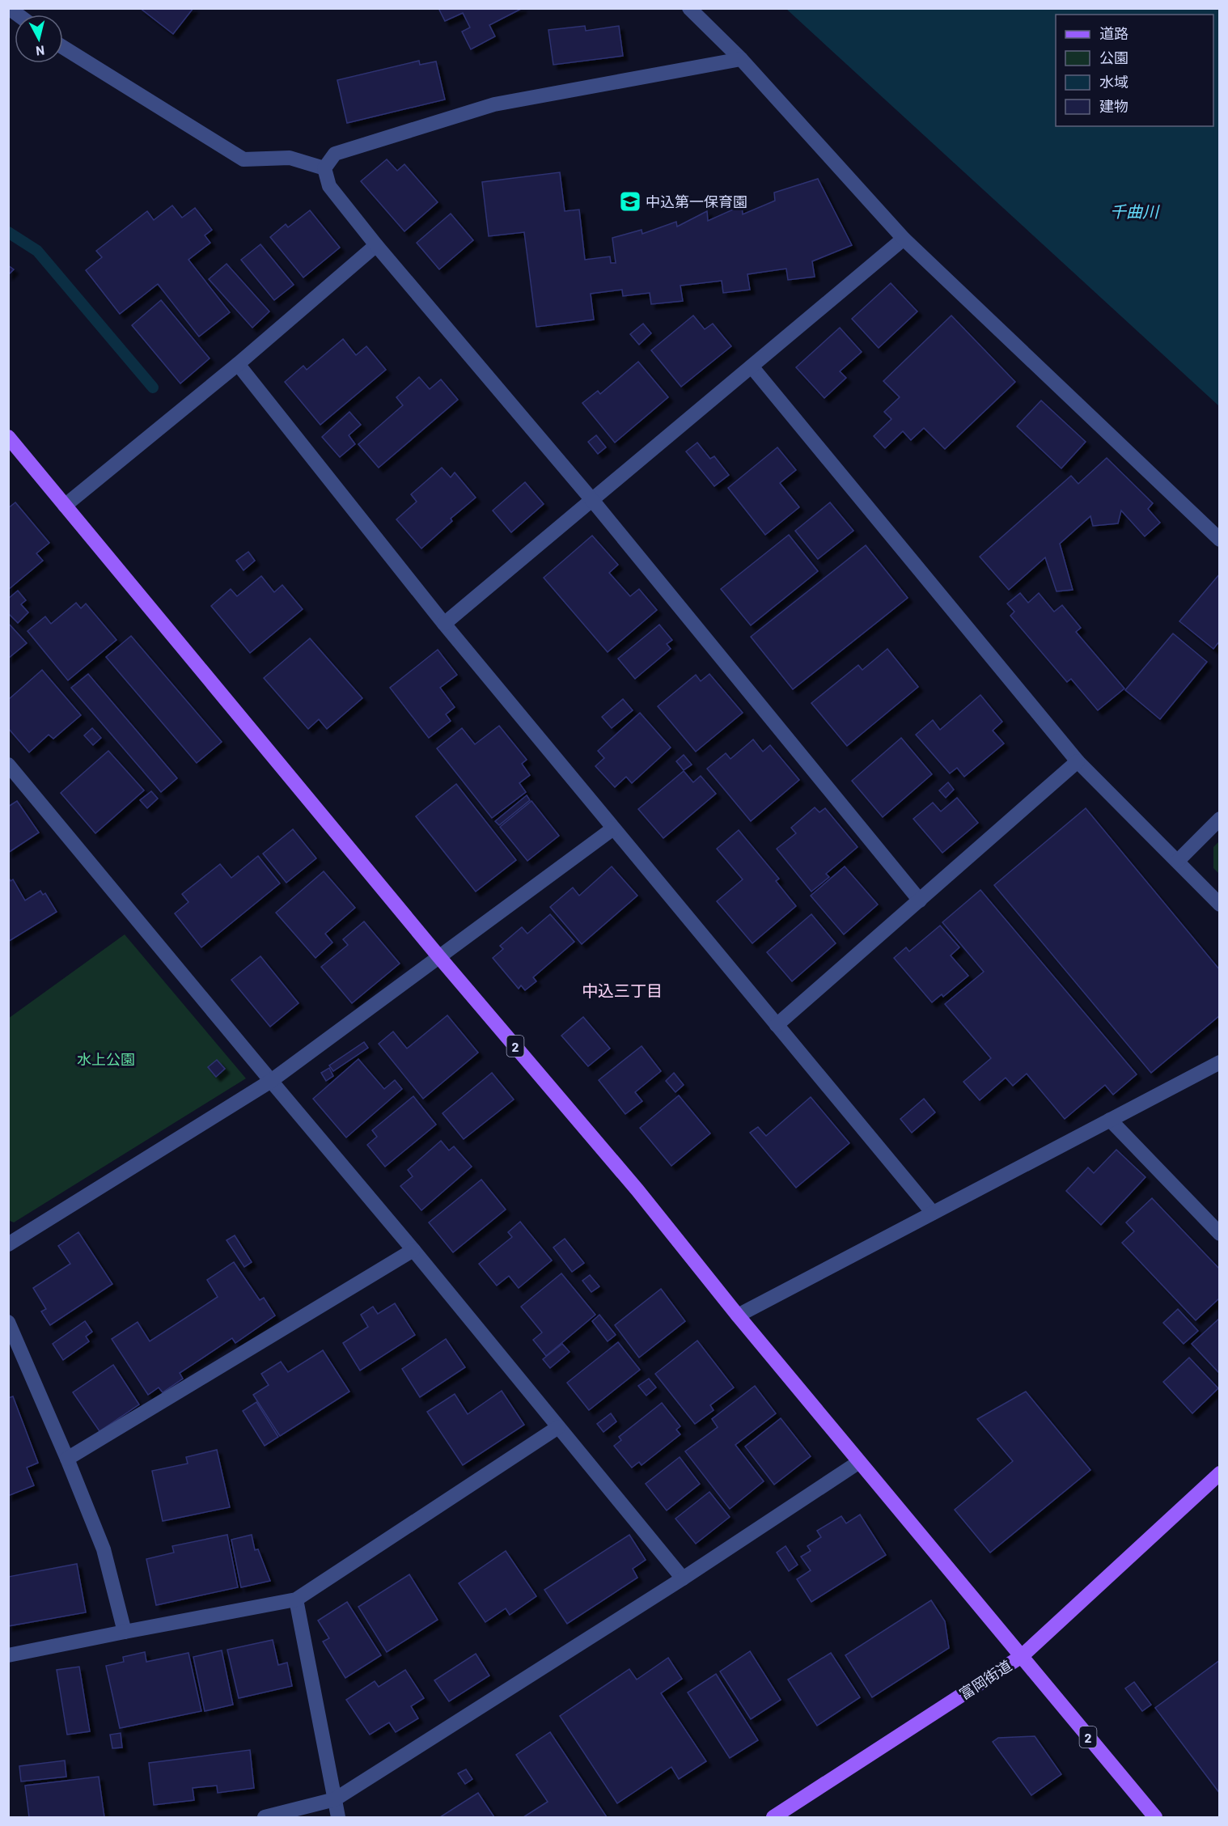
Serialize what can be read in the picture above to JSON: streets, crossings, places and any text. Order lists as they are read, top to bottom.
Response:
{
  "streets": {
    "main road": ["2", "富岡街道"]
  },
  "crossings": [
    ["2", "富岡街道"]
  ],
  "districts": ["中込三丁目"],
  "water": ["千曲川"],
  "parks": ["水上公園"],
  "places": {
    "school or university": ["中込第一保育園"]
  },
  "legend": [
    "道路",
    "公園",
    "水域",
    "建物"
  ],
  "north": "bottom"
}
